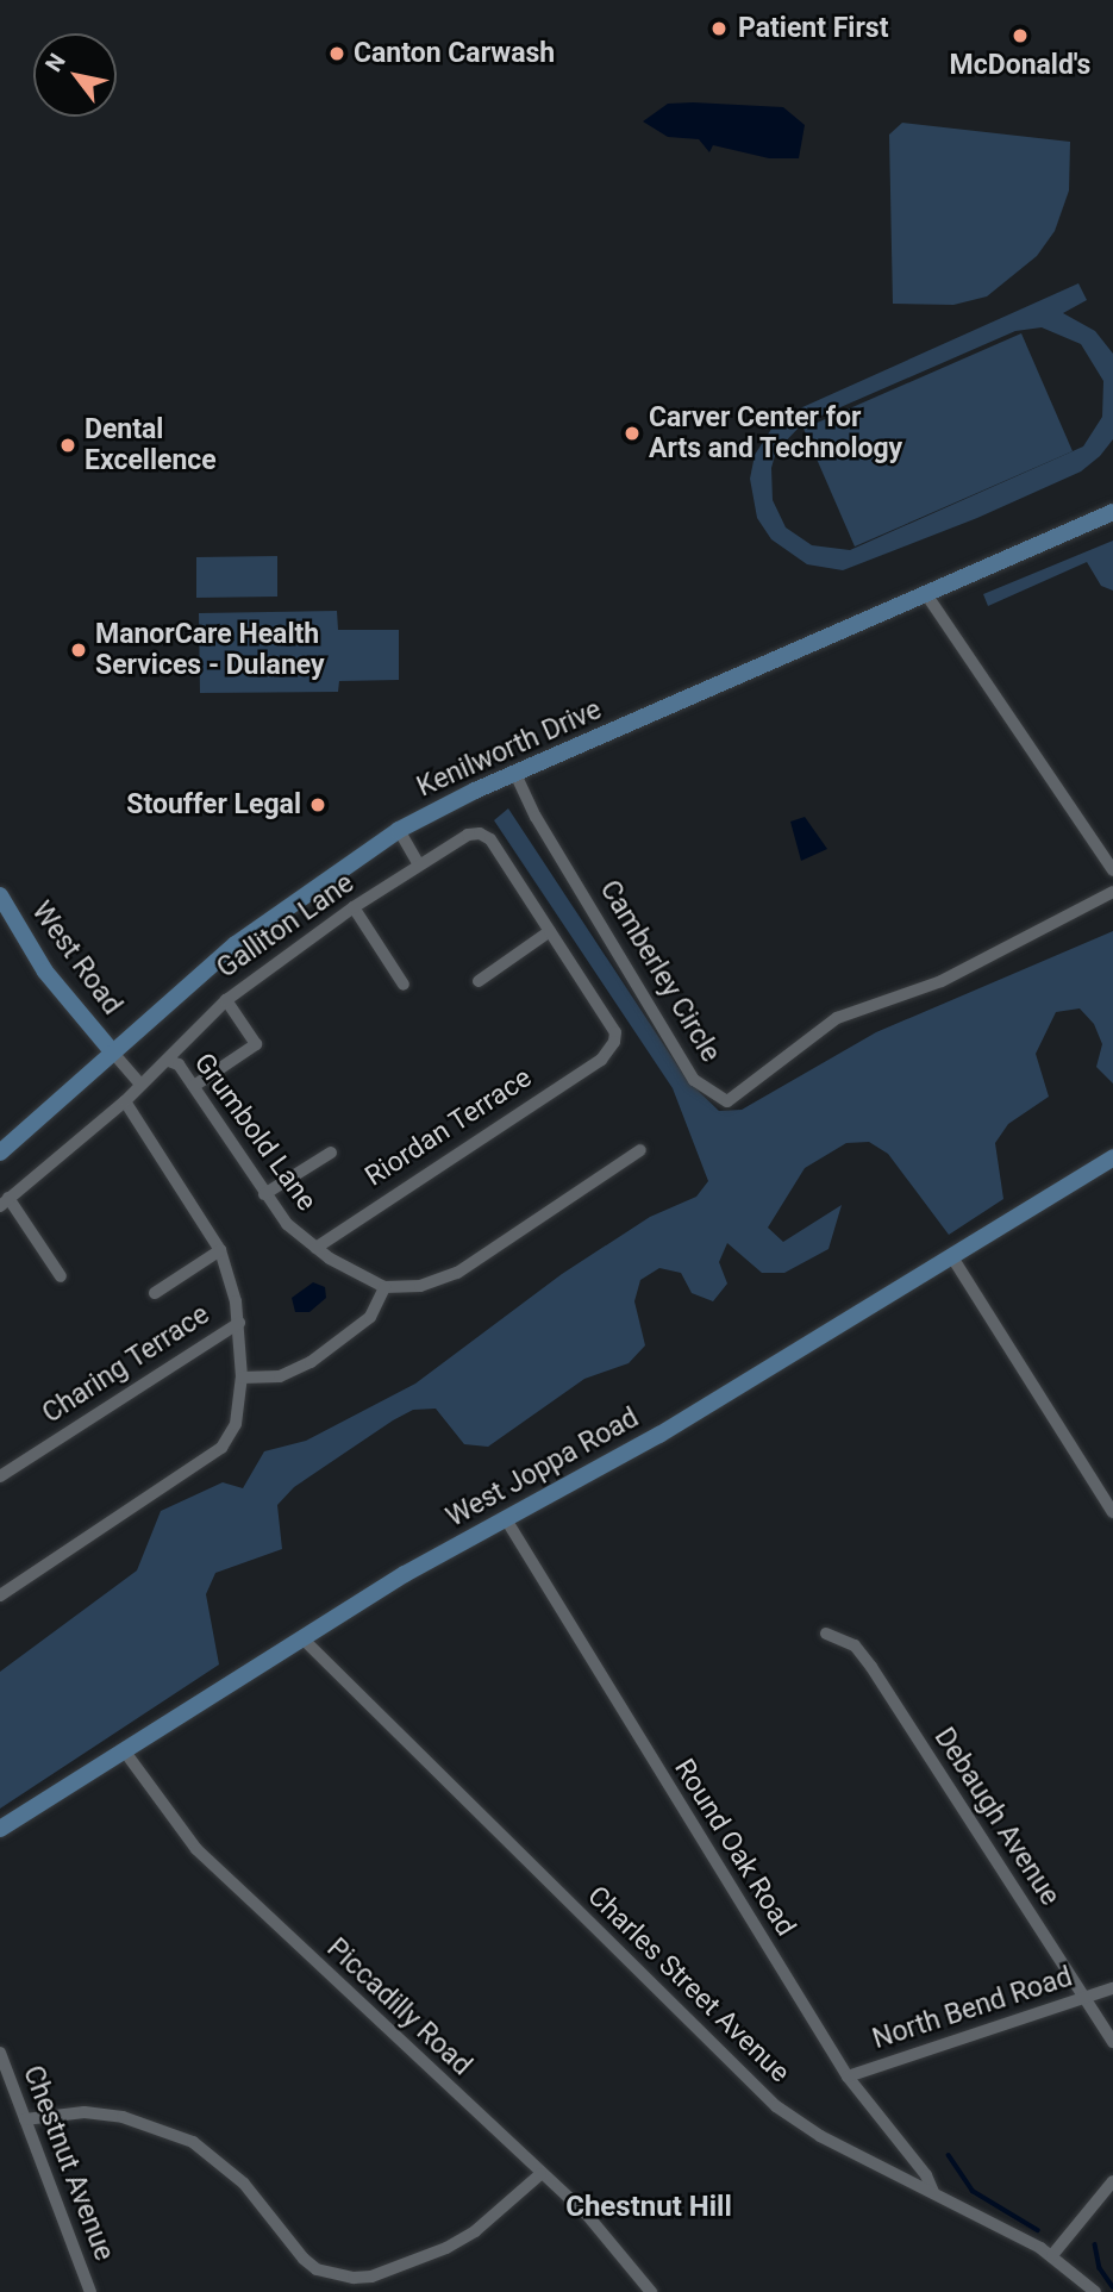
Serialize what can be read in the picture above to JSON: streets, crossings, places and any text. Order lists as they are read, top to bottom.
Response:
{
  "streets": {
    "street": [
      "Kenilworth Drive",
      "Galliton Lane",
      "West Road",
      "Camberley Circle",
      "Riordan Terrace",
      "Grumbold Lane",
      "Charing Terrace",
      "West Joppa Road",
      "Debaugh Avenue",
      "Round Oak Road",
      "Charles Street Avenue",
      "Piccadilly Road",
      "North Bend Road",
      "Chestnut Avenue"
    ]
  },
  "crossings": [
    ["Kenilworth Drive", "West Road"],
    ["Kenilworth Drive", "Camberley Circle"],
    ["Galliton Lane", "Riordan Terrace"],
    ["Galliton Lane", "Grumbold Lane"],
    ["Riordan Terrace", "Grumbold Lane"],
    ["West Joppa Road", "Round Oak Road"],
    ["West Joppa Road", "Charles Street Avenue"],
    ["West Joppa Road", "Piccadilly Road"],
    ["Debaugh Avenue", "North Bend Road"],
    ["Round Oak Road", "Charles Street Avenue"],
    ["Round Oak Road", "North Bend Road"]
  ],
  "districts": ["Chestnut Hill"],
  "places": [
    "Patient First",
    "McDonald's",
    "Canton Carwash",
    "Carver Center for Arts and Technology",
    "Dental Excellence",
    "ManorCare Health Services - Dulaney",
    "Stouffer Legal"
  ],
  "north": "top left"
}
